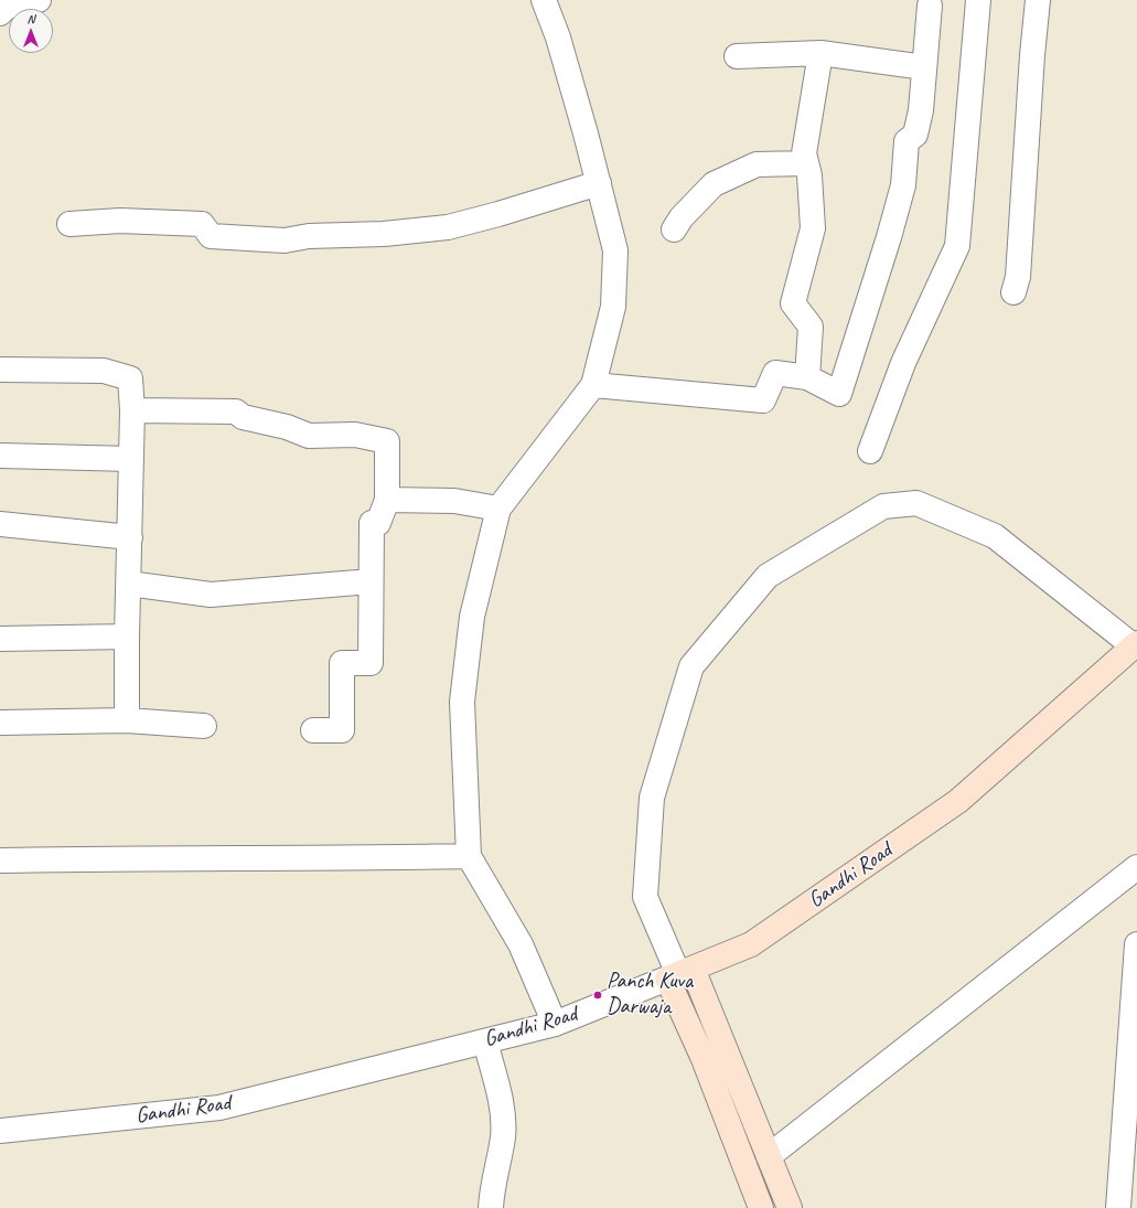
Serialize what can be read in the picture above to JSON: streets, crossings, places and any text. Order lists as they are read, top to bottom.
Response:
{
  "streets": {
    "main road": ["Gandhi Road"]
  },
  "places": ["Panch Kuva Darwaja"],
  "north": "top"
}
